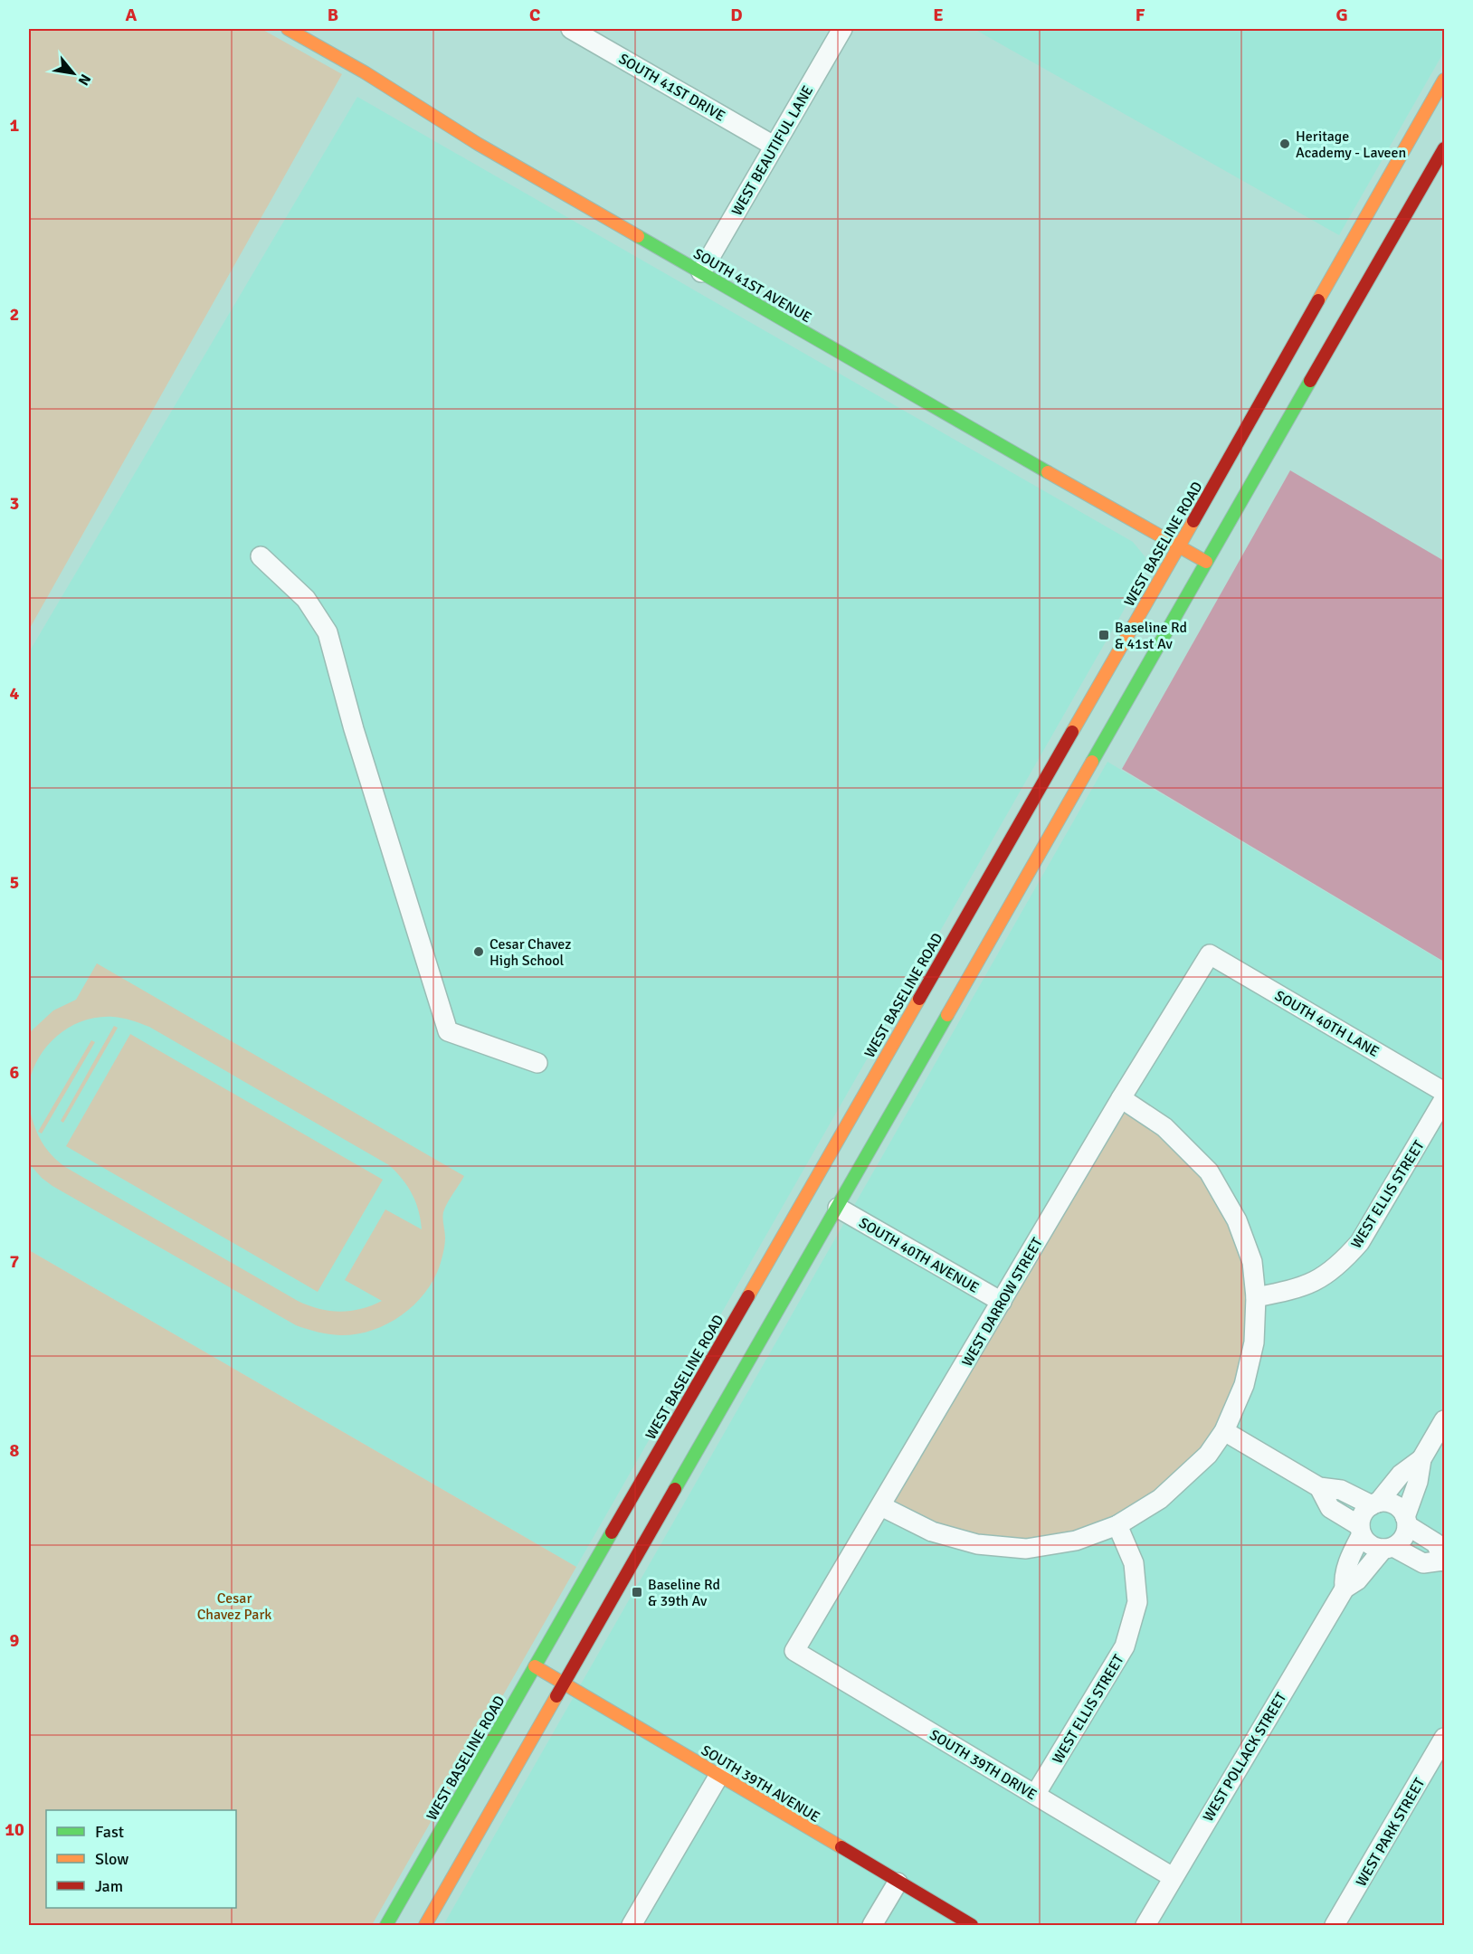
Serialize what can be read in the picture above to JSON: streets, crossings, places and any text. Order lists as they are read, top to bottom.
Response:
{
  "streets": {
    "main road": ["SOUTH 41ST AVENUE", "WEST BASELINE ROAD", "SOUTH 39TH AVENUE"],
    "street": [
      "SOUTH 41ST DRIVE",
      "WEST BEAUTIFUL LANE",
      "SOUTH 40TH LANE",
      "WEST ELLIS STREET",
      "SOUTH 40TH AVENUE",
      "WEST DARROW STREET",
      "WEST POLLACK STREET",
      "SOUTH 39TH DRIVE",
      "WEST PARK STREET"
    ]
  },
  "crossings": [
    ["SOUTH 41ST DRIVE", "WEST BEAUTIFUL LANE"],
    ["WEST BEAUTIFUL LANE", "SOUTH 41ST AVENUE"],
    ["SOUTH 41ST AVENUE", "WEST BASELINE ROAD"],
    ["WEST BASELINE ROAD", "SOUTH 39TH AVENUE"],
    ["SOUTH 40TH LANE", "WEST DARROW STREET"],
    ["WEST ELLIS STREET", "SOUTH 39TH DRIVE"],
    ["SOUTH 40TH AVENUE", "WEST DARROW STREET"],
    ["WEST DARROW STREET", "SOUTH 39TH DRIVE"],
    ["WEST POLLACK STREET", "SOUTH 39TH DRIVE"]
  ],
  "parks": ["Cesar Chavez Park"],
  "places": {
    "other": ["Heritage Academy - Laveen", "Cesar Chavez High School"],
    "transit": ["Baseline Rd & 41st Av", "Baseline Rd & 39th Av"]
  },
  "legend": ["Fast", "Slow", "Jam"],
  "north": "bottom right",
  "grid": {
    "columns": [
      "A",
      "B",
      "C",
      "D",
      "E",
      "F",
      "G"
    ],
    "rows": [
      "1",
      "2",
      "3",
      "4",
      "5",
      "6",
      "7",
      "8",
      "9",
      "10"
    ]
  }
}
